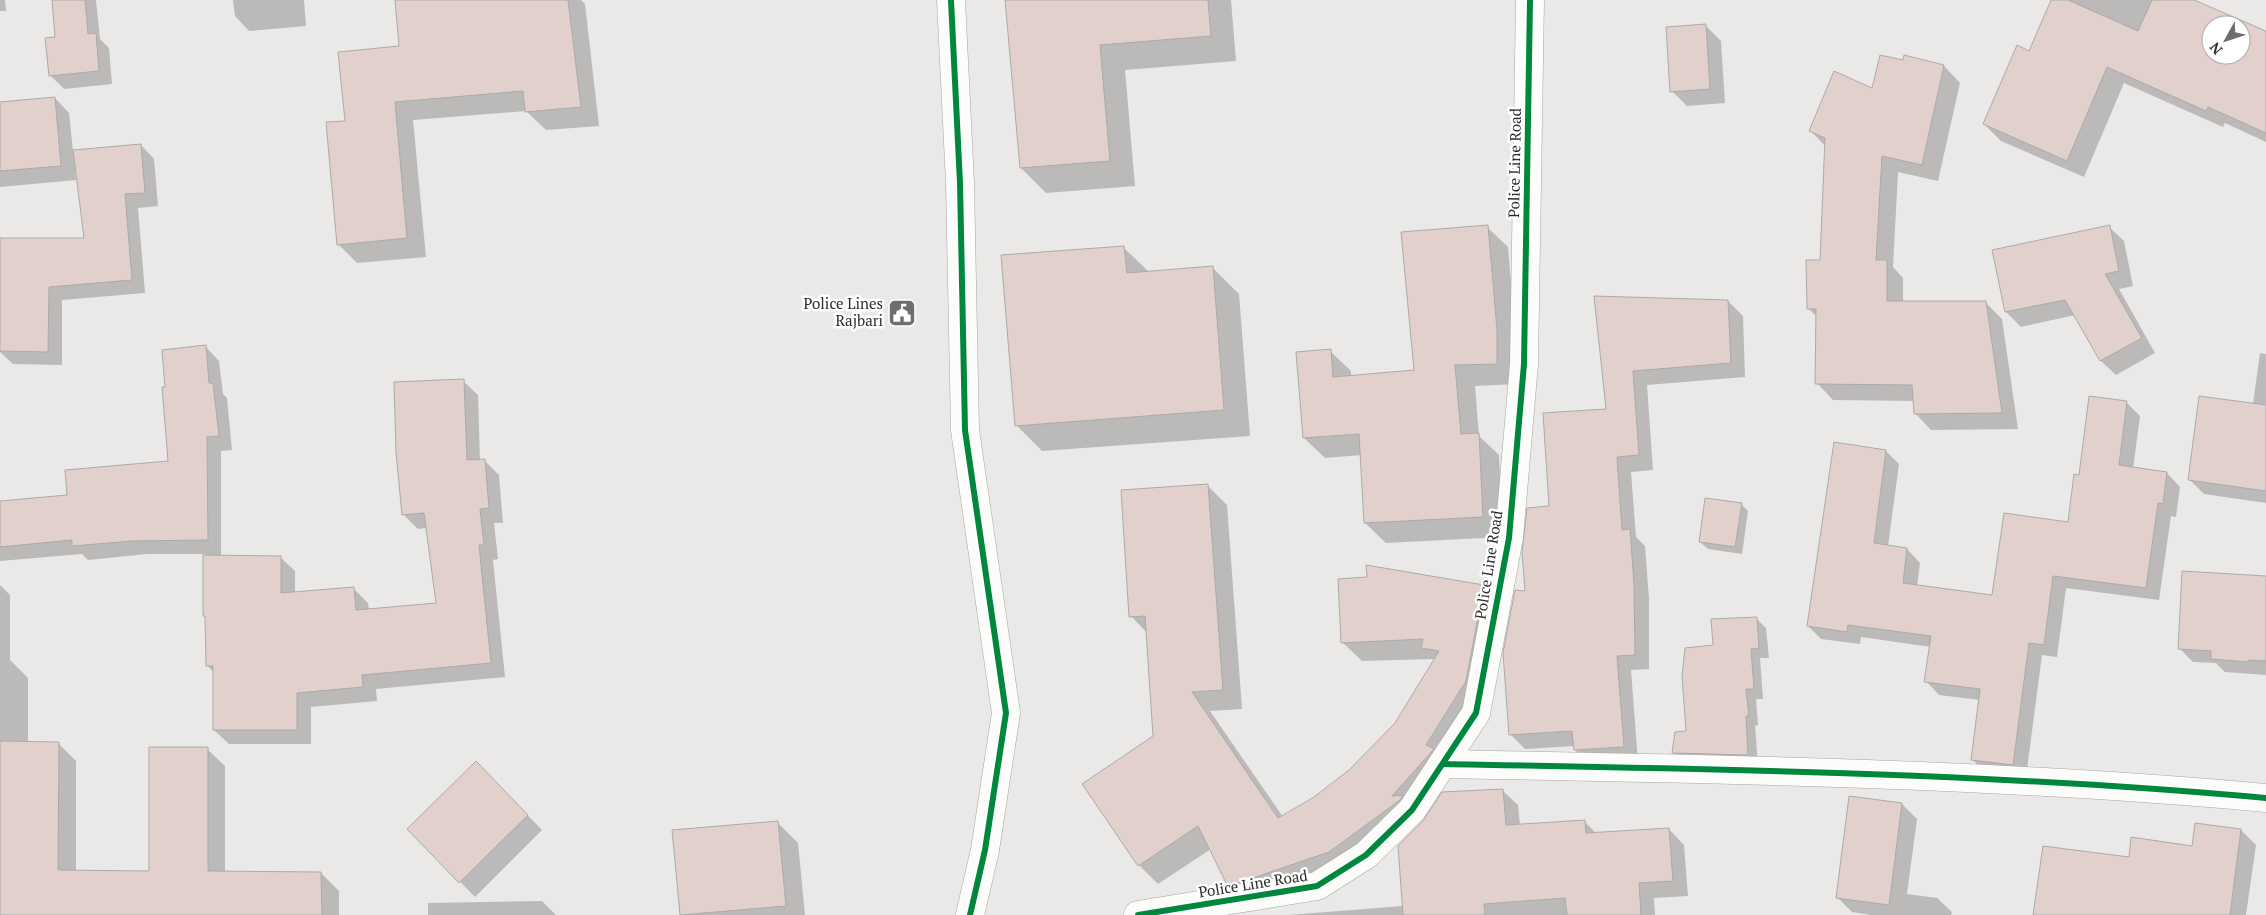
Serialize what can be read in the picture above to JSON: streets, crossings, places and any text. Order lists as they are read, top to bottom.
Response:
{
  "streets": {
    "street": ["Police Line Road"]
  },
  "places": {
    "public building": ["Police Lines Rajbari"]
  },
  "north": "bottom left"
}
